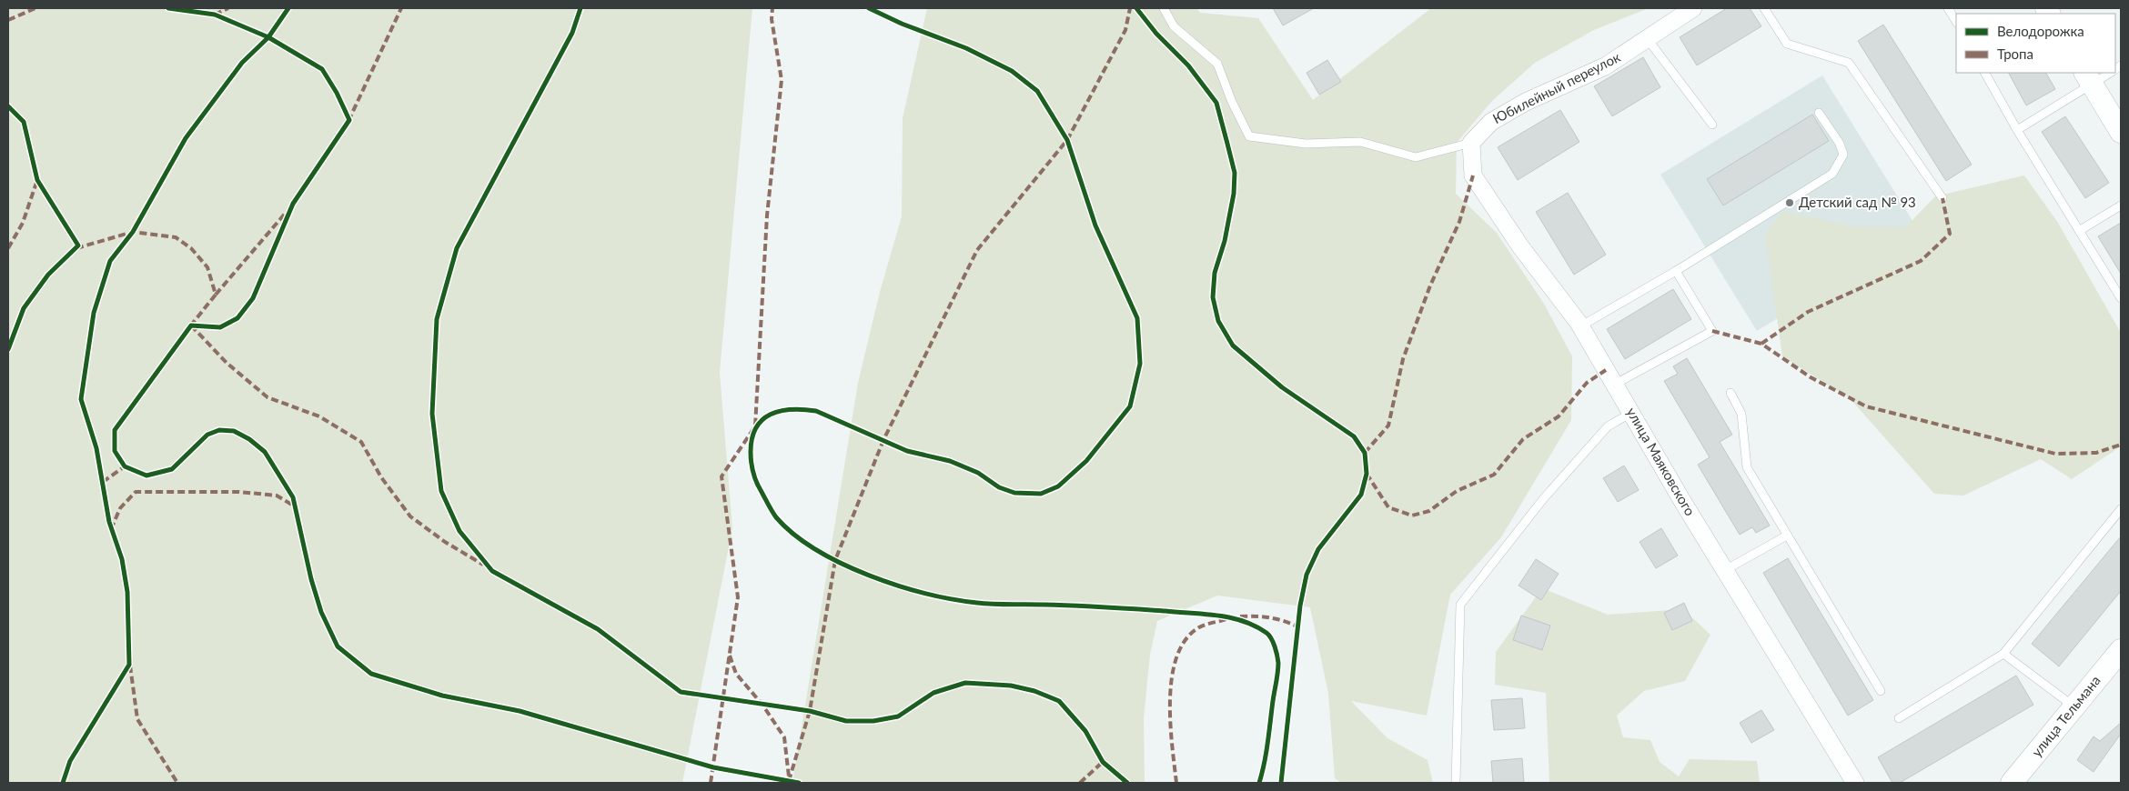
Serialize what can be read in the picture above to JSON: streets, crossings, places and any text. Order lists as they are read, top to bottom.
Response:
{
  "streets": {
    "street": ["Юбилейный переулок", "улица Маяковского", "улица Тельмана"]
  },
  "crossings": [
    ["Юбилейный переулок", "улица Маяковского"]
  ],
  "places": ["Детский сад № 93"],
  "legend": ["Велодорожка", "Тропа"]
}
